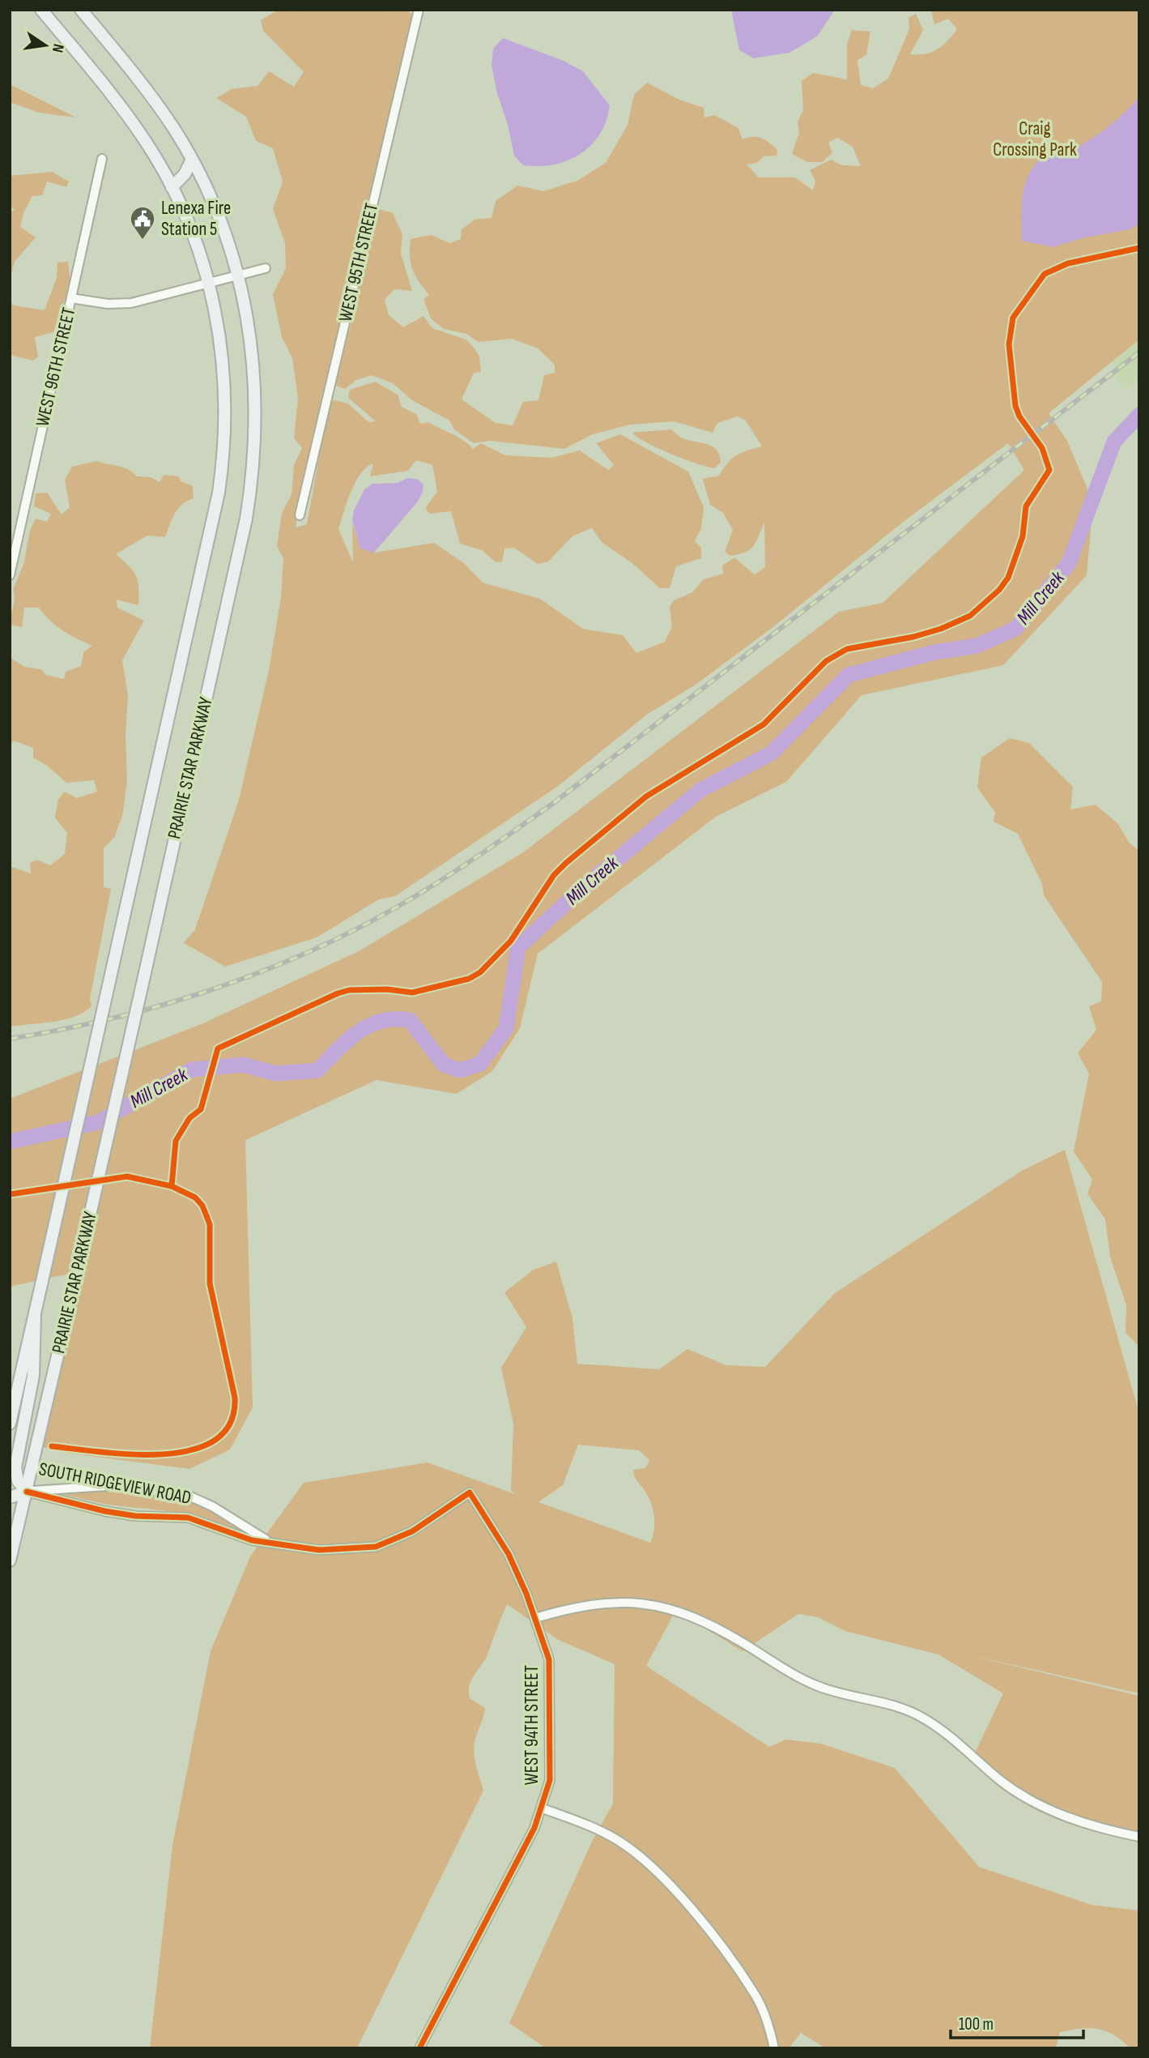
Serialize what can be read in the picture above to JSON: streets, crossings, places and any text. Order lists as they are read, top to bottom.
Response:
{
  "streets": {
    "main road": ["PRAIRIE STAR PARKWAY", "SOUTH RIDGEVIEW ROAD"],
    "street": ["WEST 95TH STREET", "WEST 96TH STREET", "WEST 94TH STREET"]
  },
  "crossings": [
    ["PRAIRIE STAR PARKWAY", "SOUTH RIDGEVIEW ROAD"],
    ["SOUTH RIDGEVIEW ROAD", "WEST 94TH STREET"]
  ],
  "water": ["Mill Creek"],
  "parks": ["Craig Crossing Park"],
  "places": {
    "public building": ["Lenexa Fire Station 5"]
  },
  "scale_bar": "100 m",
  "north": "right"
}
